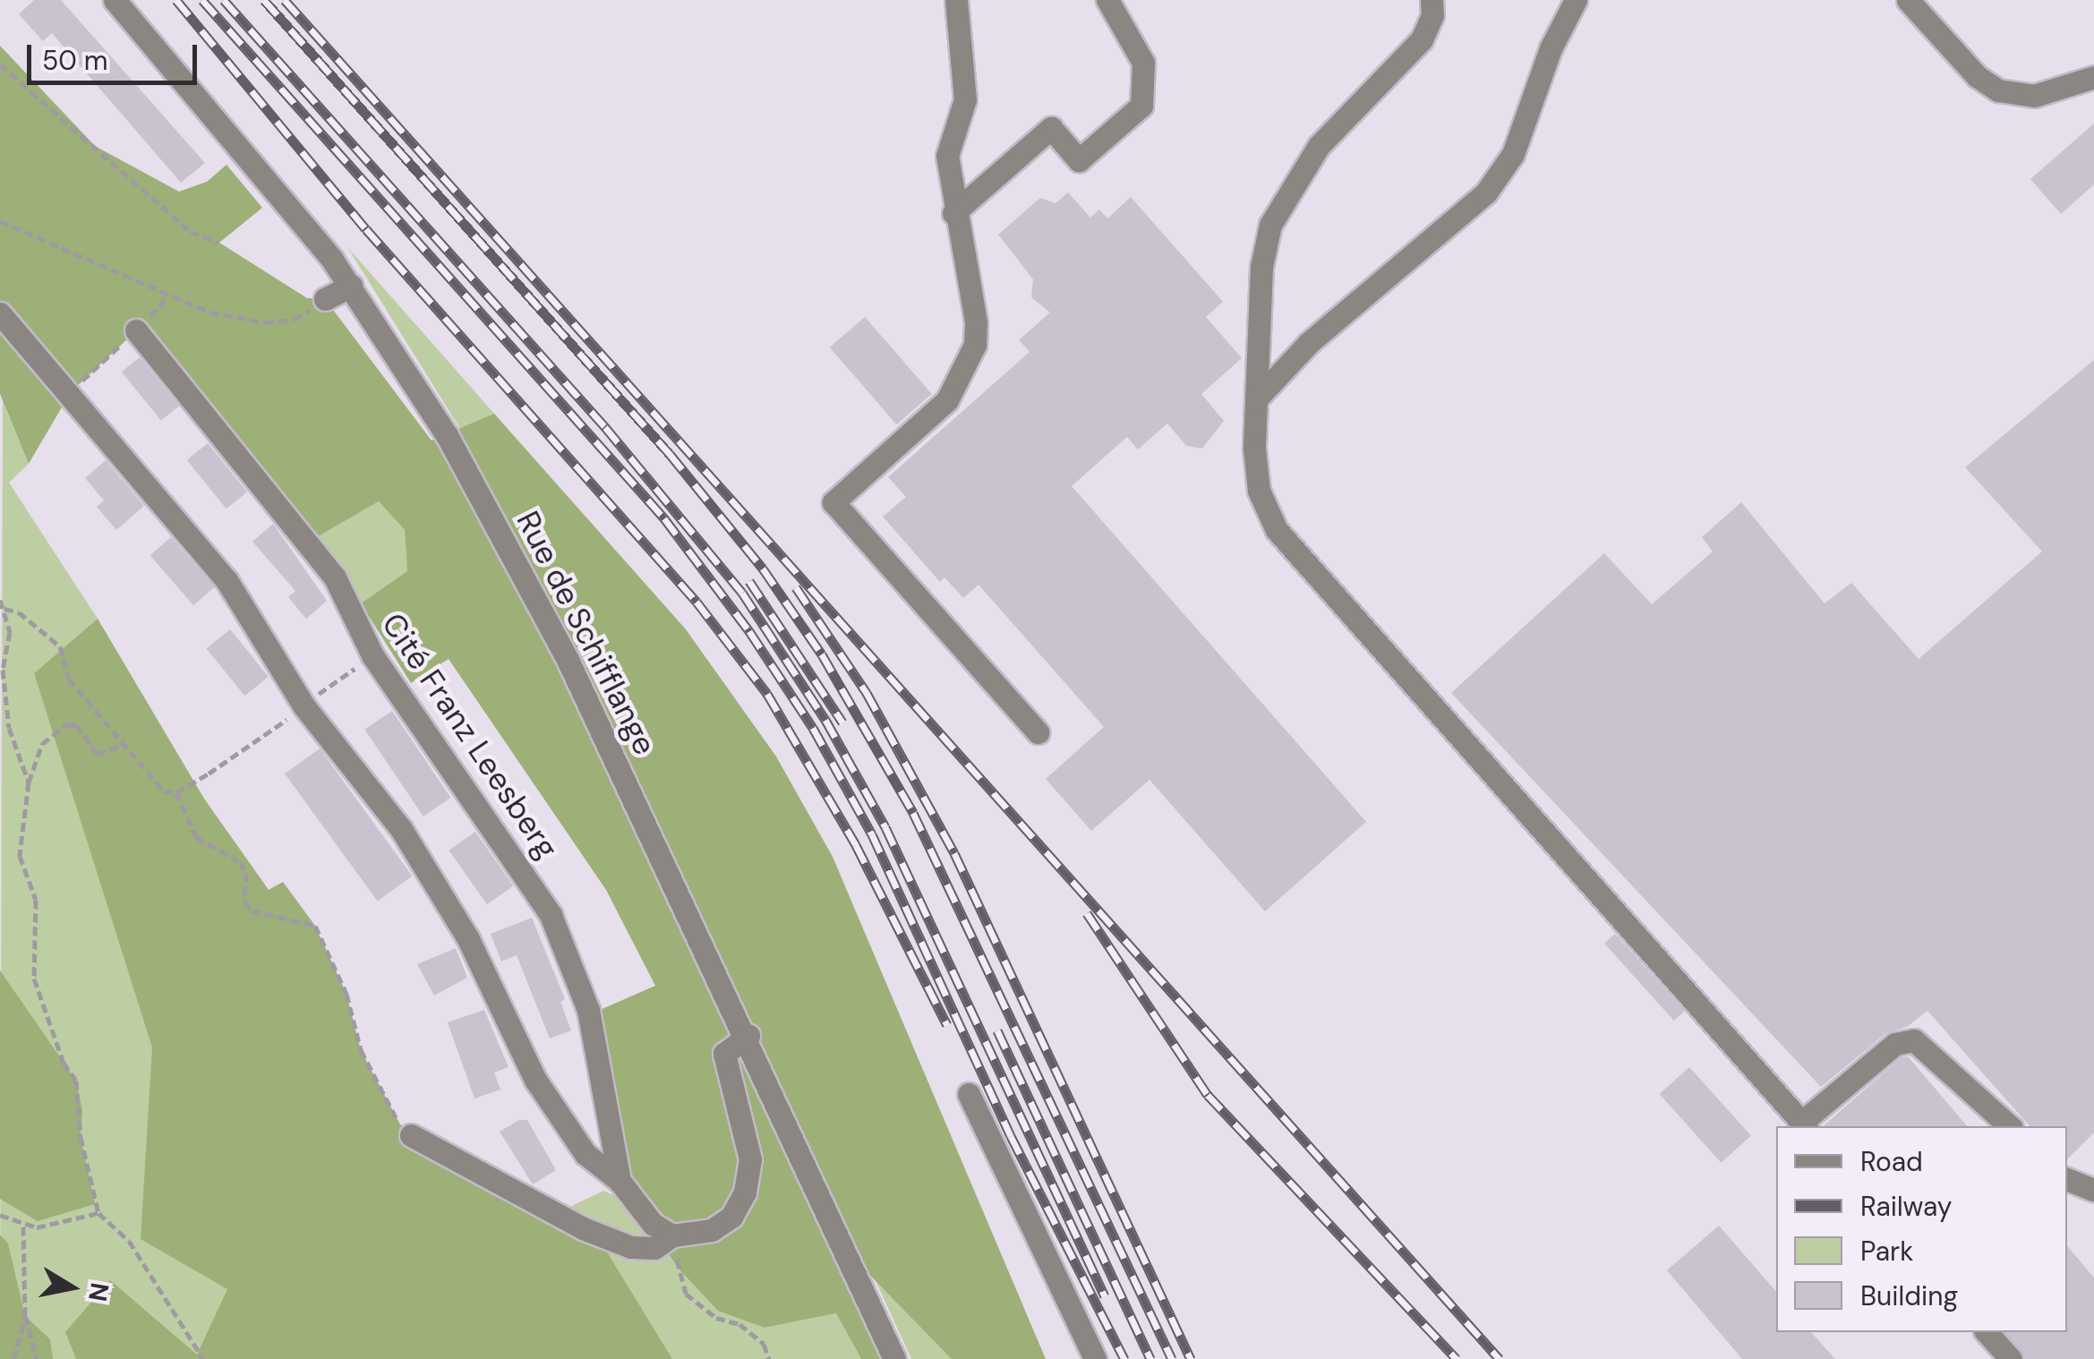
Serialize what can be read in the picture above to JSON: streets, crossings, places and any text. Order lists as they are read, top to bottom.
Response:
{
  "streets": {
    "street": ["Rue de Schifflange", "Cité Franz Leesberg"]
  },
  "legend": [
    "Road",
    "Railway",
    "Park",
    "Building"
  ],
  "scale_bar": "50 m",
  "north": "right"
}
